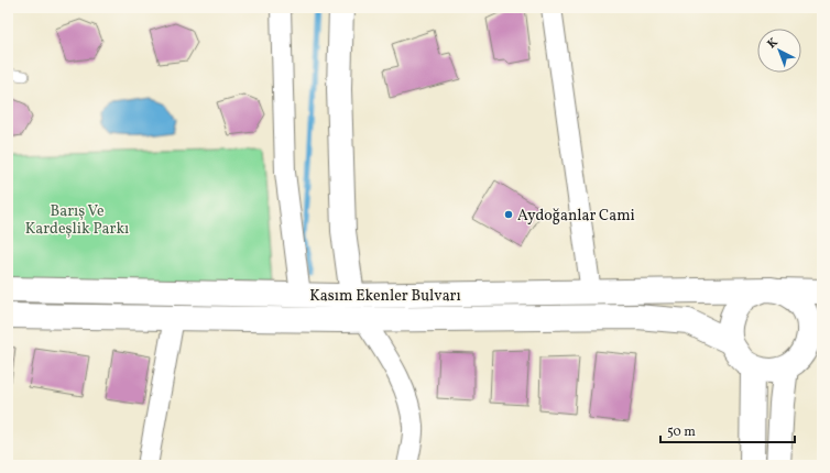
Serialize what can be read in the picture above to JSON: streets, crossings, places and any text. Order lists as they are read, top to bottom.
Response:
{
  "streets": {
    "street": ["Kasım Ekenler Bulvarı"]
  },
  "parks": ["Barış Ve Kardeşlik Parkı"],
  "places": ["Aydoğanlar Cami"],
  "scale_bar": "50 m",
  "north": "top left"
}
